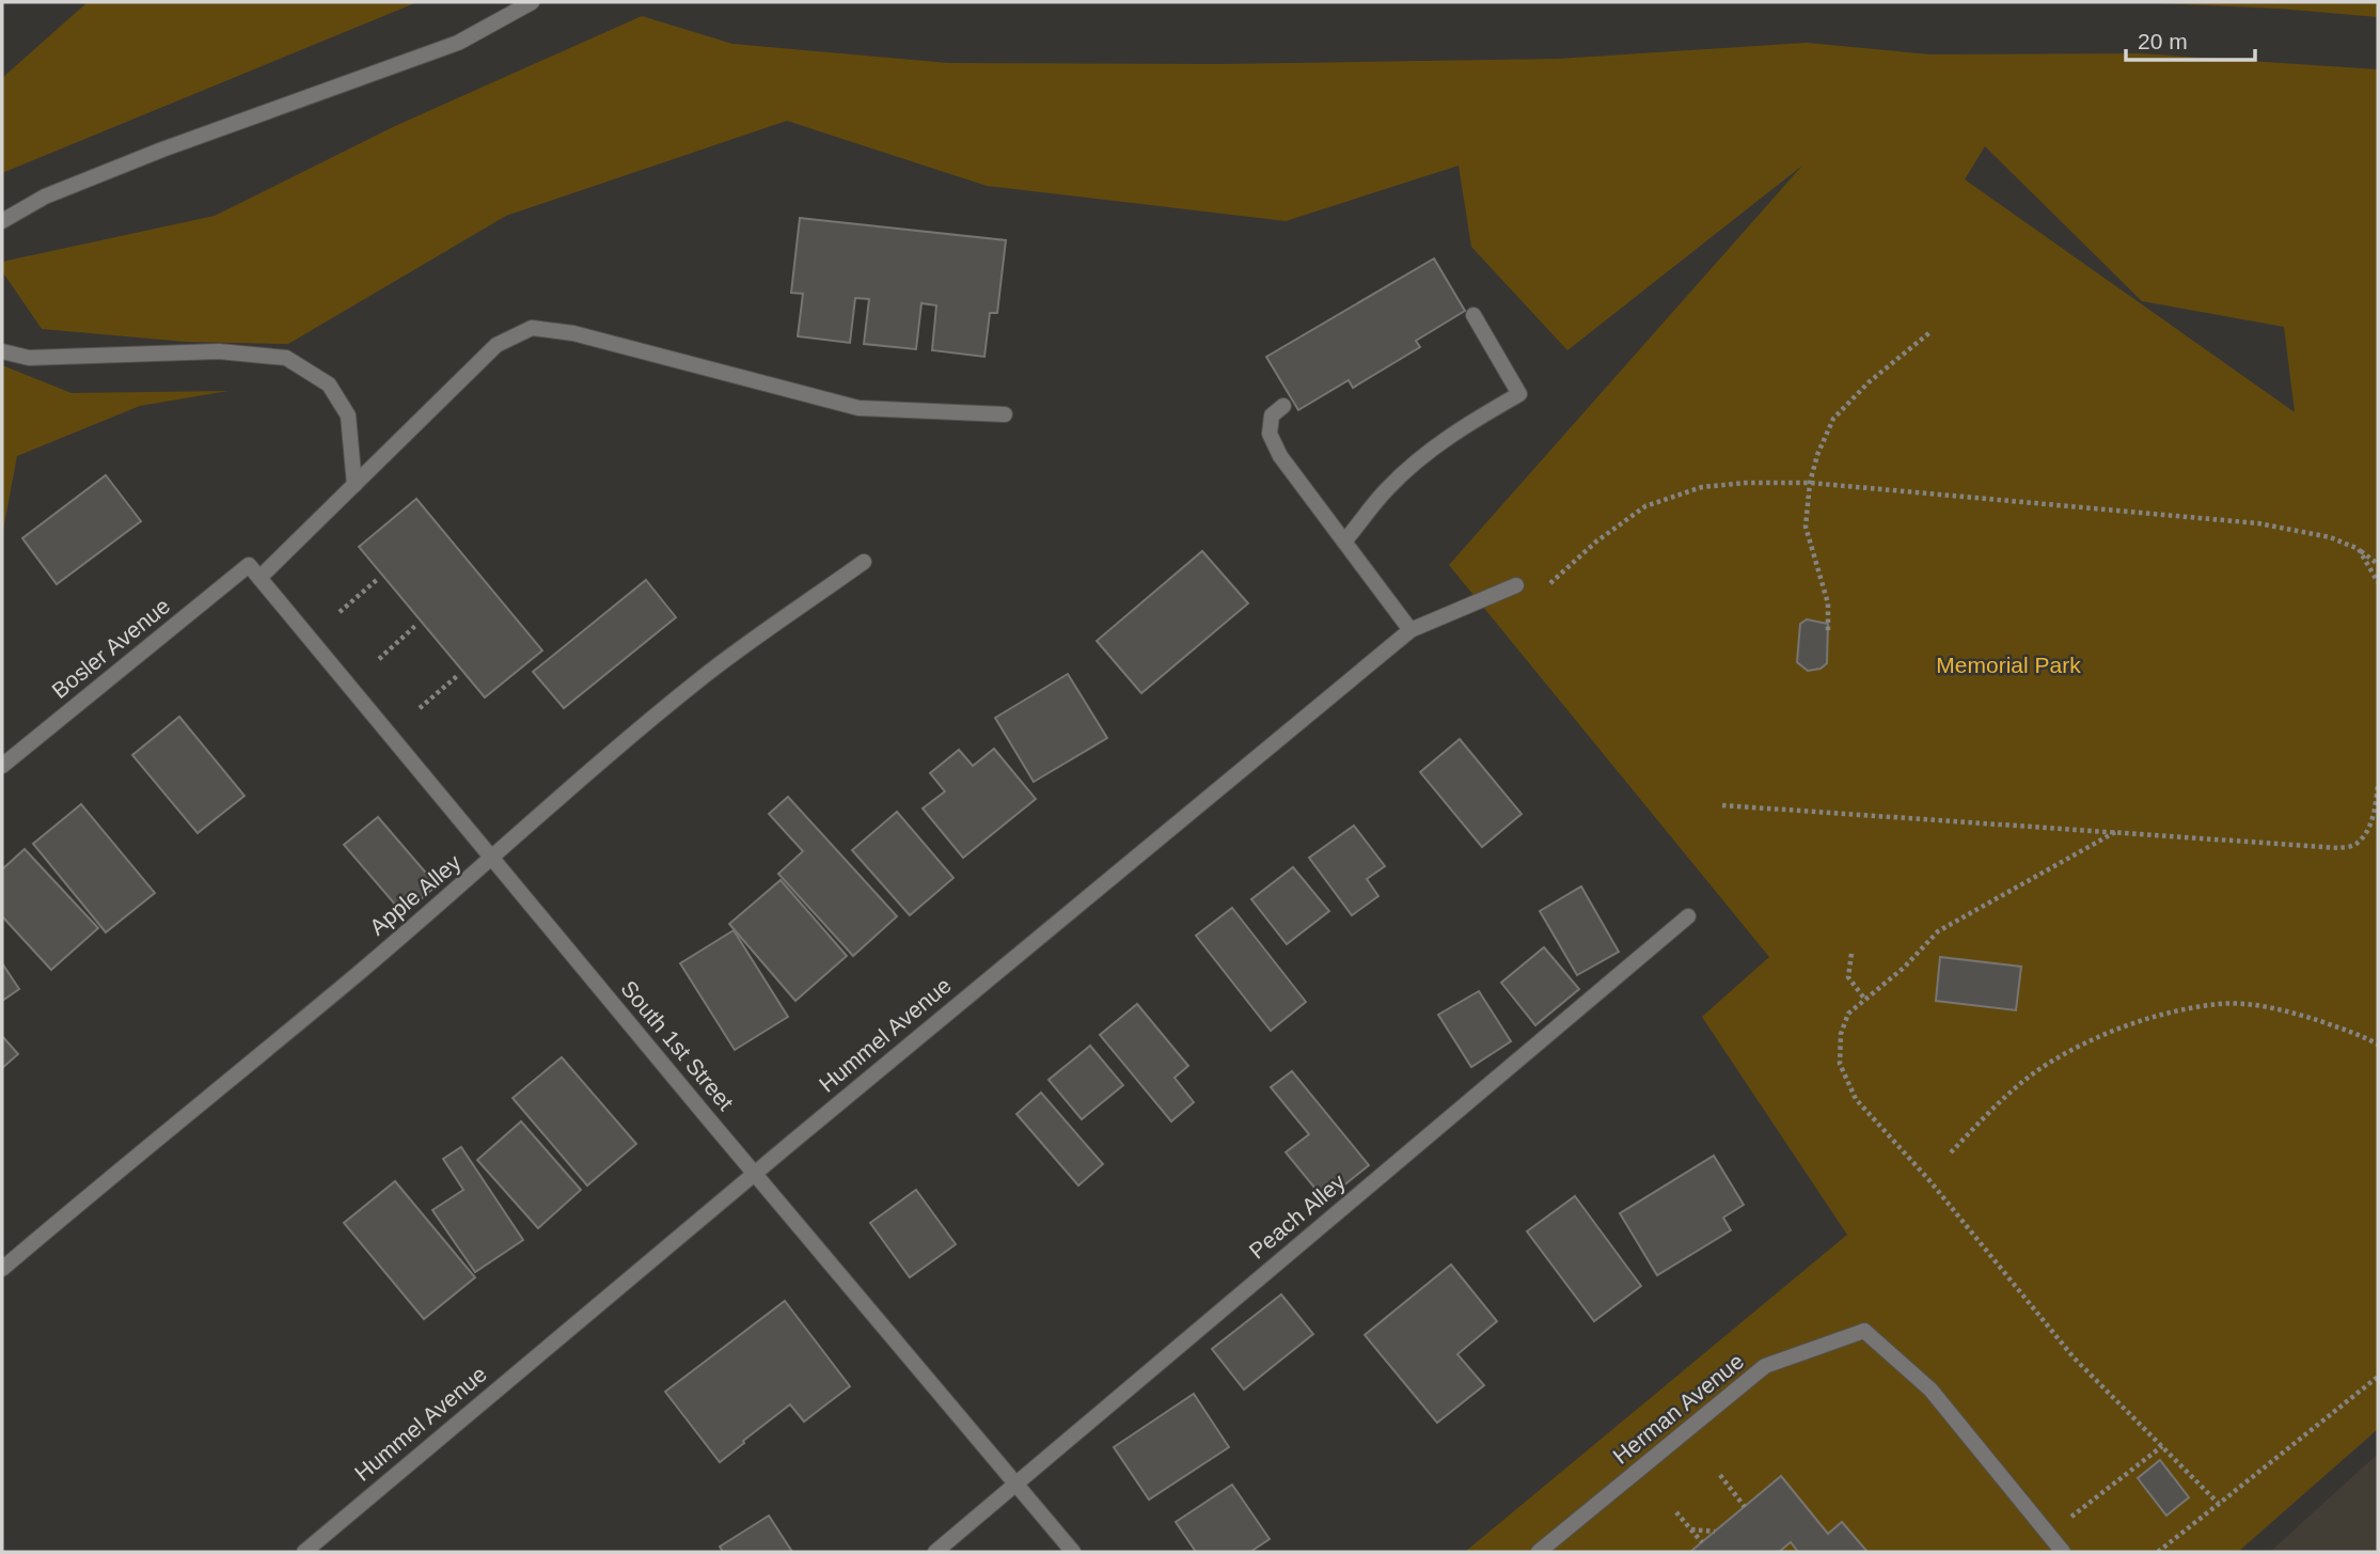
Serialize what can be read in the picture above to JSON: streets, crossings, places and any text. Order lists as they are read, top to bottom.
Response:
{
  "streets": {
    "street": [
      "Bosler Avenue",
      "Apple Alley",
      "Hummel Avenue",
      "South 1st Street",
      "Peach Alley",
      "Herman Avenue"
    ]
  },
  "crossings": [
    ["Bosler Avenue", "South 1st Street"],
    ["Apple Alley", "South 1st Street"],
    ["Hummel Avenue", "South 1st Street"],
    ["South 1st Street", "Peach Alley"]
  ],
  "parks": ["Memorial Park"],
  "scale_bar": "20 m"
}
